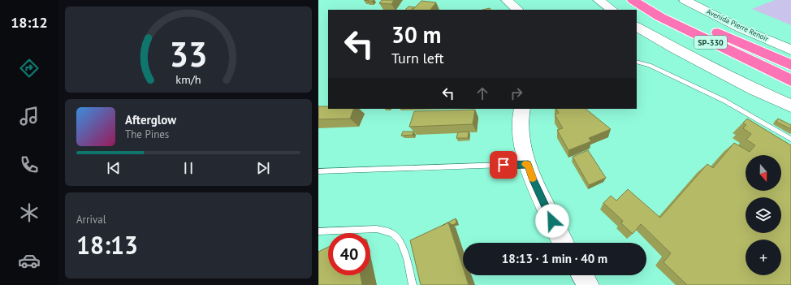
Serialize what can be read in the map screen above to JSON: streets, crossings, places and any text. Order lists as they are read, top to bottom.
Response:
{
  "streets": {
    "highway": ["SP-330"],
    "street": ["Avenida Pierre Renoir"]
  },
  "north": "bottom",
  "page": {
    "tabs": "18:12",
    "turn": ["30 m", "Turn left"],
    "song": ["Afterglow", "The Pines"],
    "map_buttons": "+",
    "tile": ["Arrival", "18:13"],
    "limit": "40",
    "trip": "18:13 · 1 min · 40 m",
    "gauge": ["33", "km/h"]
  }
}
